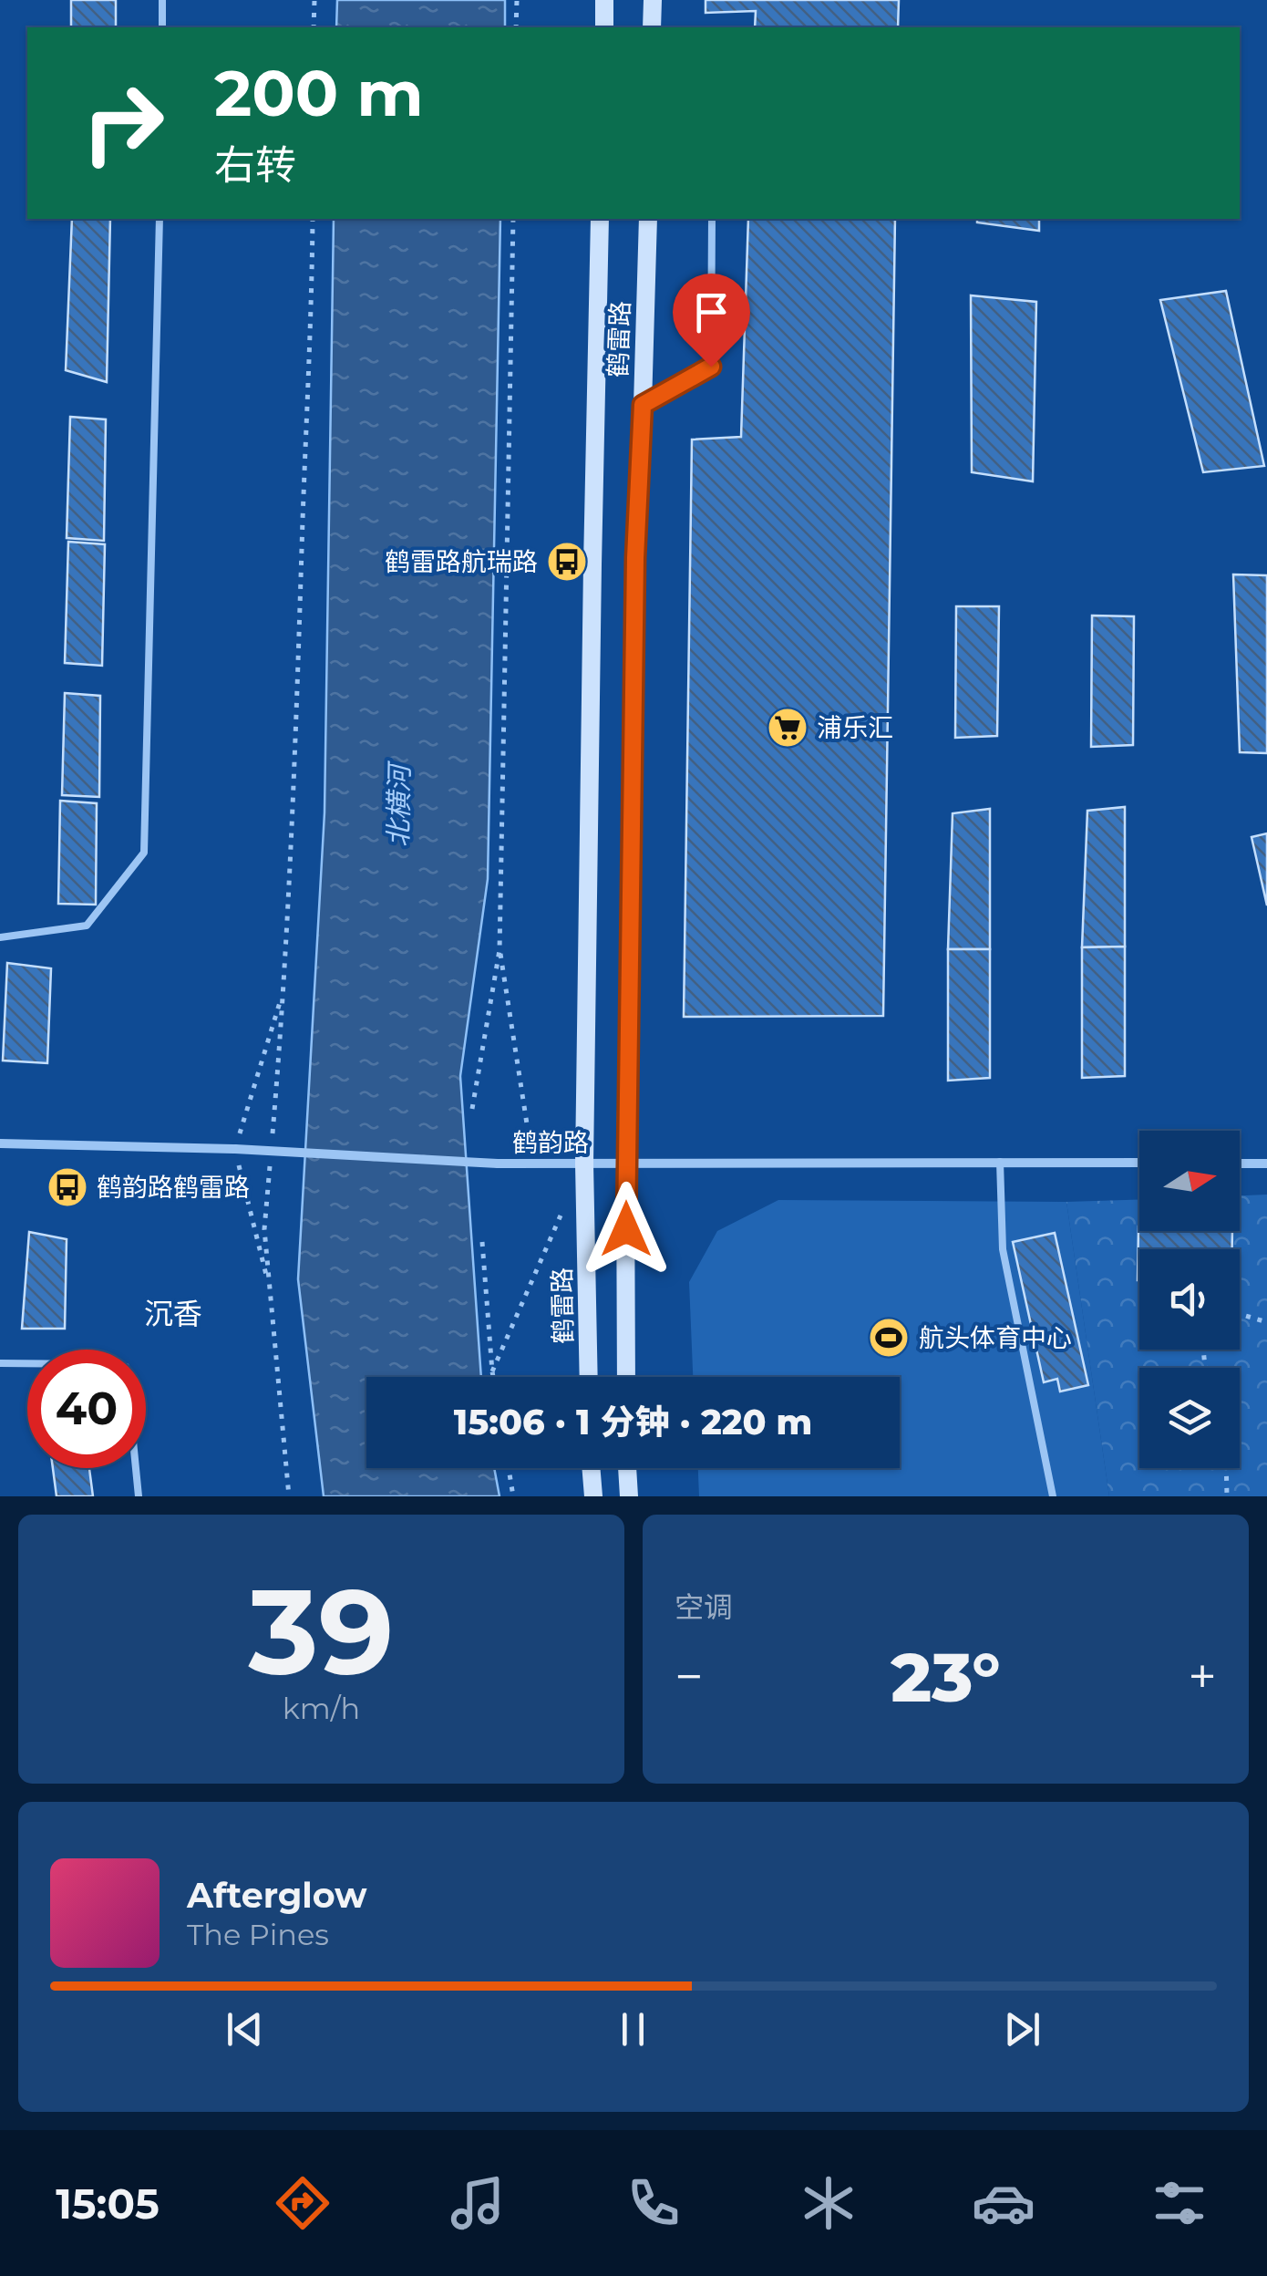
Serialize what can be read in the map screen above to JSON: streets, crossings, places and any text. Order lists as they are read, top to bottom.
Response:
{
  "streets": {
    "street": ["鹤雷路", "鹤韵路"]
  },
  "crossings": [
    ["鹤雷路", "鹤韵路"]
  ],
  "districts": ["沉香"],
  "water": ["北横河"],
  "places": {
    "bus stop": ["鹤雷路航瑞路", "鹤韵路鹤雷路"],
    "supermarket": ["浦乐汇"],
    "sports": ["航头体育中心"]
  },
  "north": "right",
  "page": {
    "turn": ["200 m", "右转"],
    "limit": "40",
    "trip": "15:06 · 1 分钟 · 220 m",
    "tile": [
      ["39", "km/h"],
      "空调"
    ],
    "heat": ["−", "23°", "+"],
    "song": ["Afterglow", "The Pines"],
    "tabs": "15:05"
  }
}
